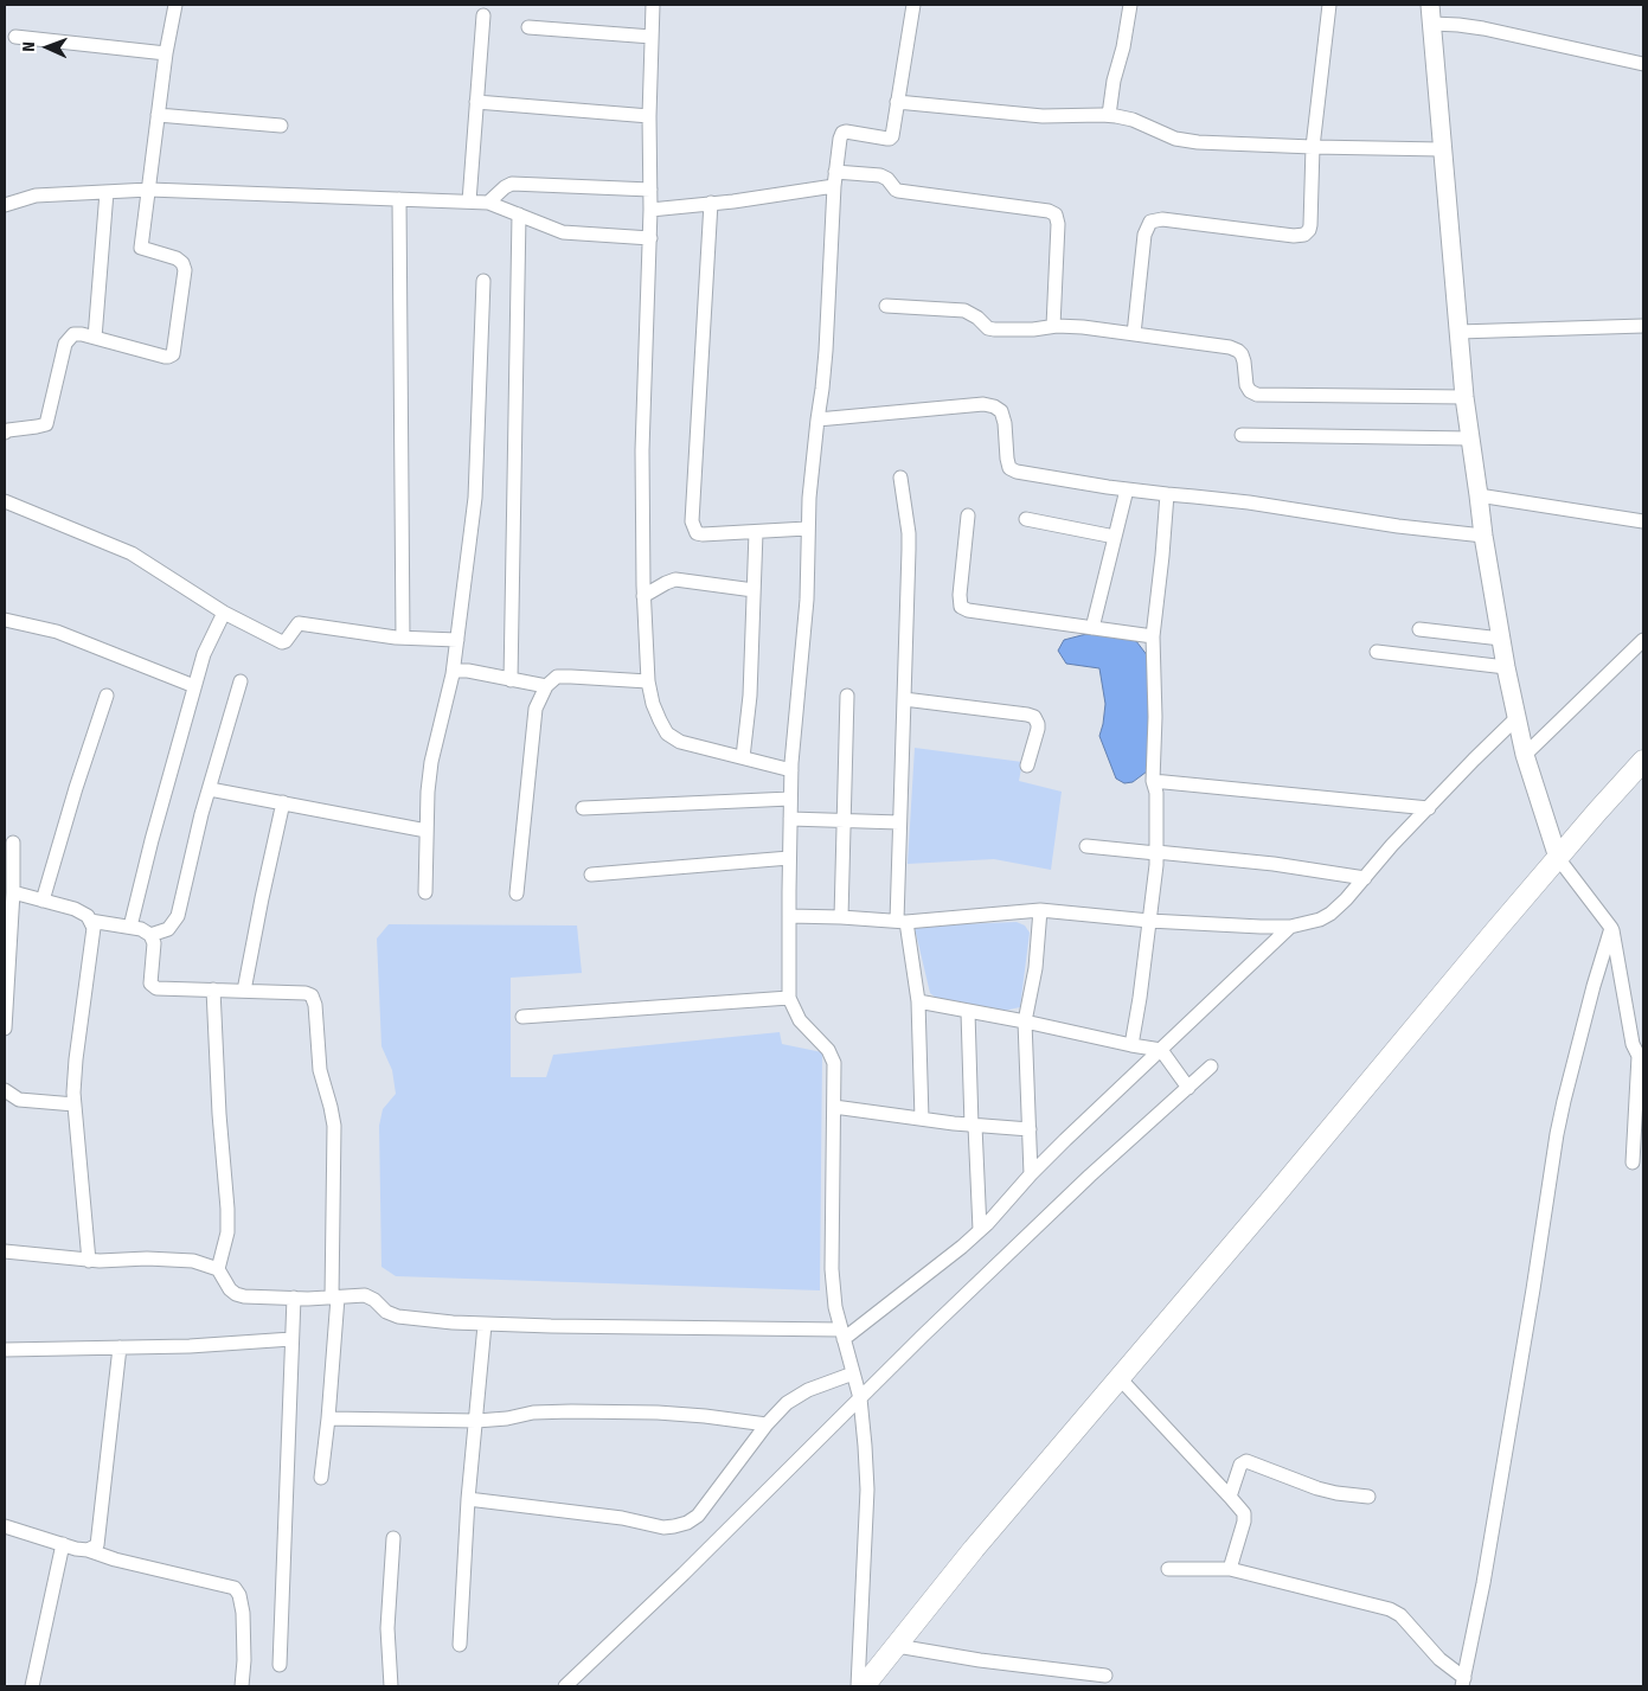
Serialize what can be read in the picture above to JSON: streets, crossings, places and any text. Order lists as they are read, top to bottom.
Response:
{
  "north": "left"
}
